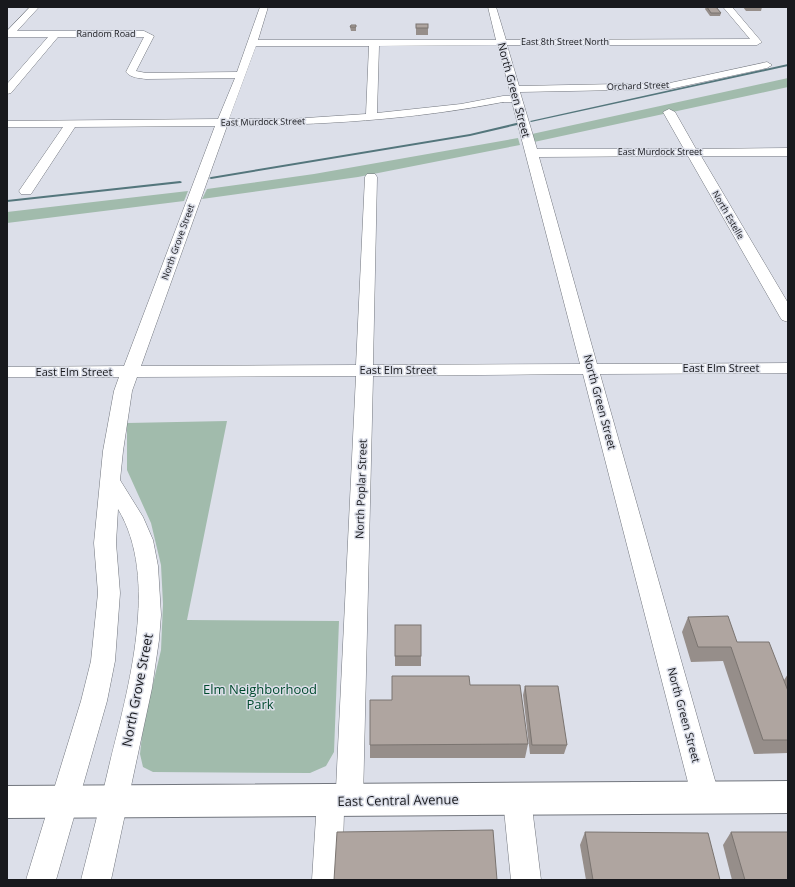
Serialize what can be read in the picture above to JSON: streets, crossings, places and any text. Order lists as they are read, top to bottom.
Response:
{
  "streets": {
    "main road": ["East Central Avenue"],
    "street": [
      "Random Road",
      "East 8th Street North",
      "Orchard Street",
      "North Green Street",
      "East Murdock Street",
      "North Estelle",
      "North Grove Street",
      "East Elm Street",
      "North Poplar Street"
    ]
  },
  "crossings": [
    ["Random Road", "North Grove Street"],
    ["East 8th Street North", "North Green Street"],
    ["East 8th Street North", "North Grove Street"],
    ["Orchard Street", "North Green Street"],
    ["Orchard Street", "East Murdock Street"],
    ["North Green Street", "East Murdock Street"],
    ["North Green Street", "East Elm Street"],
    ["North Green Street", "East Central Avenue"],
    ["East Murdock Street", "North Estelle"],
    ["East Murdock Street", "North Grove Street"],
    ["North Grove Street", "East Elm Street"],
    ["North Grove Street", "East Central Avenue"],
    ["East Elm Street", "North Poplar Street"],
    ["North Poplar Street", "East Central Avenue"]
  ],
  "parks": ["Elm Neighborhood Park"]
}
